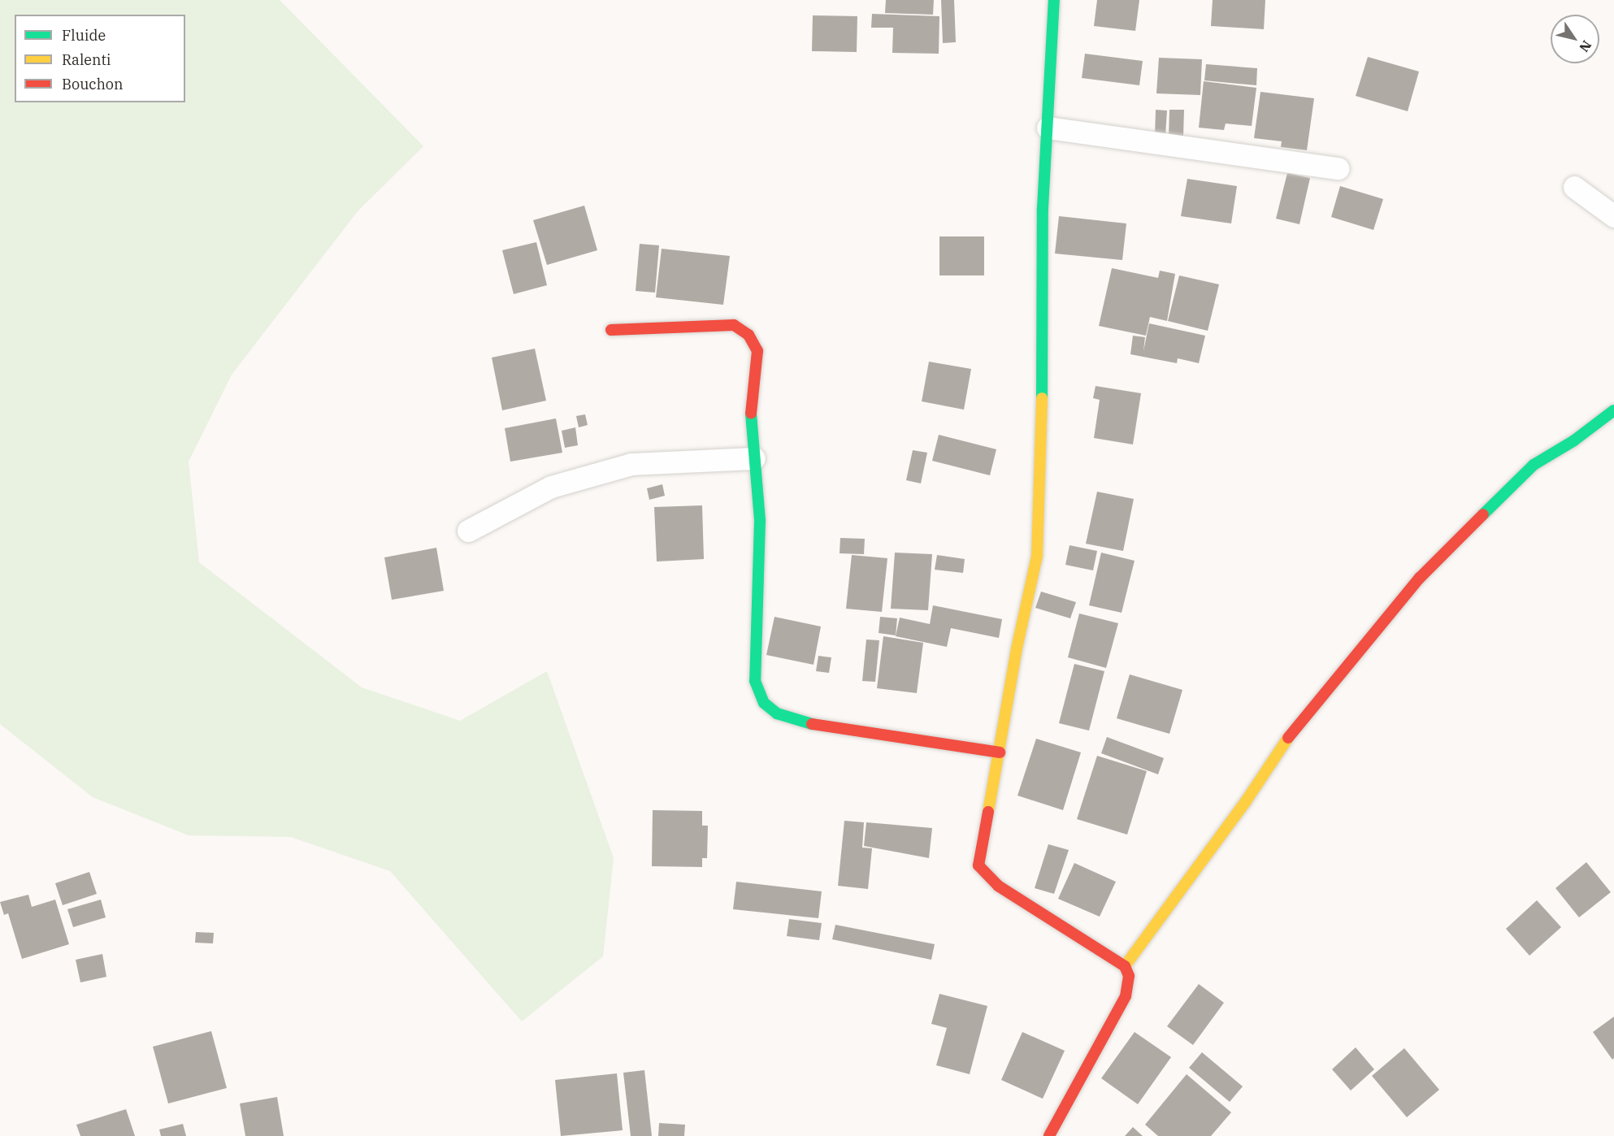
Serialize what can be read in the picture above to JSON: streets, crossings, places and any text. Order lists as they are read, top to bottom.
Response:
{
  "legend": ["Fluide", "Ralenti", "Bouchon"],
  "north": "bottom right"
}
